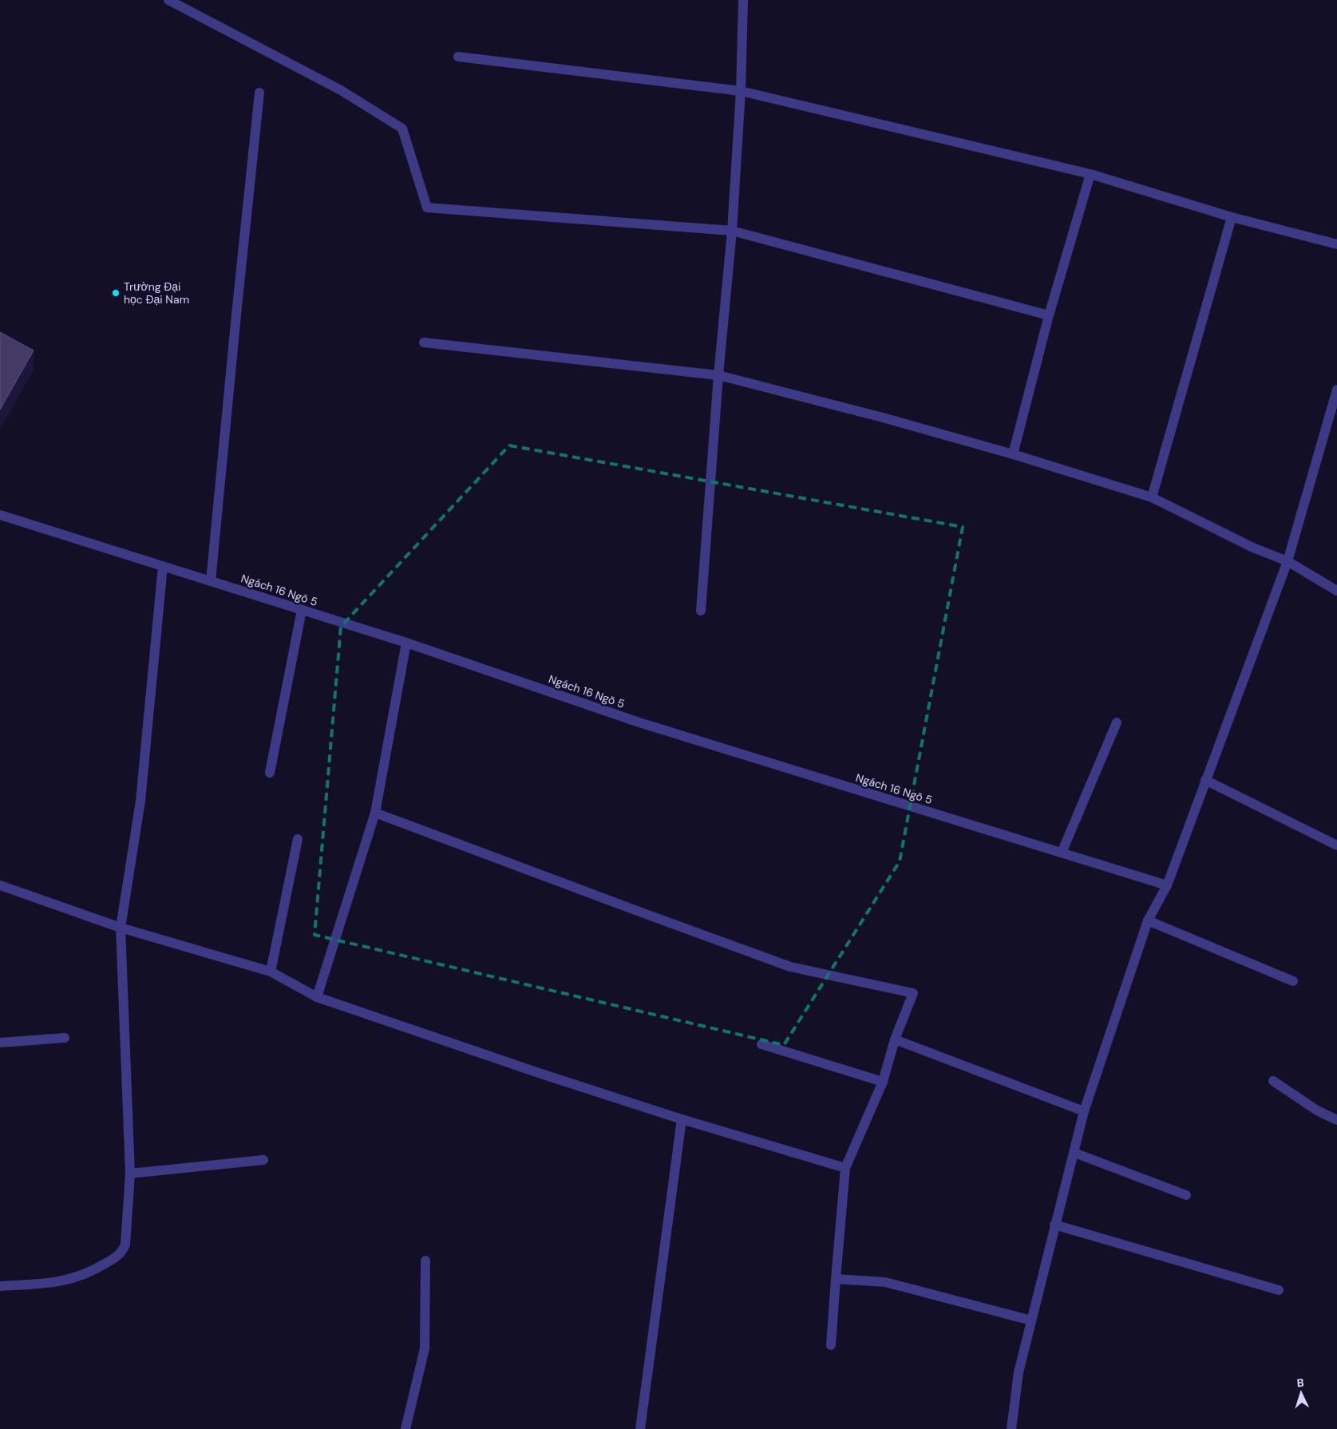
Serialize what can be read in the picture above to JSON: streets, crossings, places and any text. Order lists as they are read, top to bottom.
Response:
{
  "streets": {
    "lane": ["Ngách 16 Ngõ 5"]
  },
  "places": ["Trường Đại học Đại Nam"],
  "north": "top"
}
